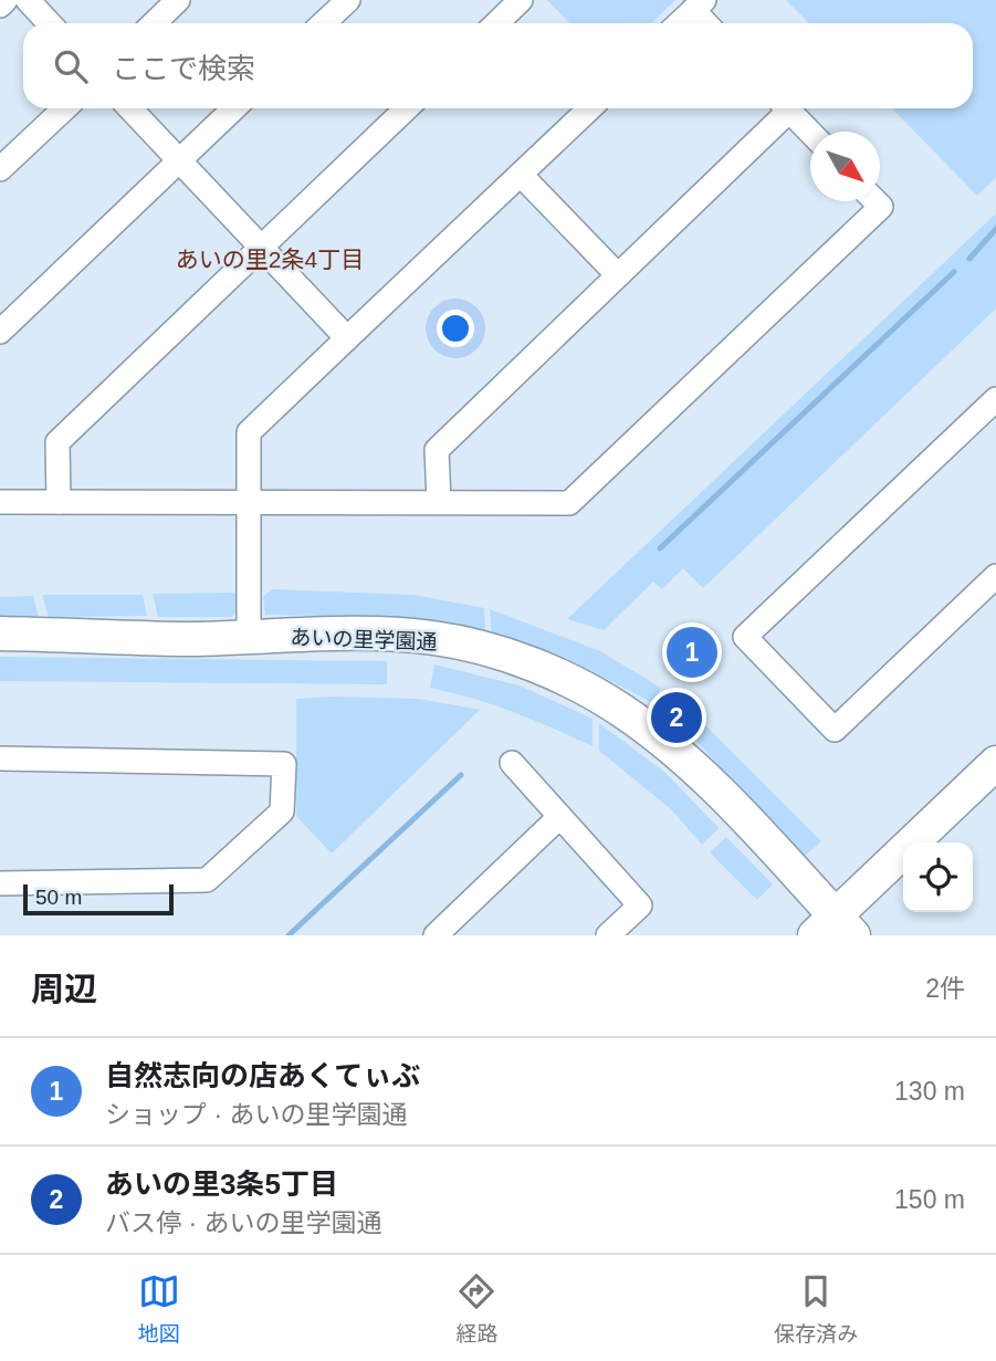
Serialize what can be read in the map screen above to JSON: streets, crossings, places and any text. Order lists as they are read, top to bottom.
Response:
{
  "streets": {
    "street": ["あいの里学園通"]
  },
  "districts": ["あいの里2条4丁目"],
  "scale_bar": "50 m",
  "north": "bottom right",
  "page": {
    "search": "ここで検索",
    "pins": ["1", "2"],
    "scale": "50 m",
    "heading": ["周辺", "2件"],
    "list": [
      {
        "mark": "1",
        "name": "自然志向の店あくてぃぶ",
        "note": "ショップ · あいの里学園通",
        "value": "130 m"
      },
      {
        "mark": "2",
        "name": "あいの里3条5丁目",
        "note": "バス停 · あいの里学園通",
        "value": "150 m"
      }
    ],
    "nav": ["地図", "経路", "保存済み"]
  }
}
